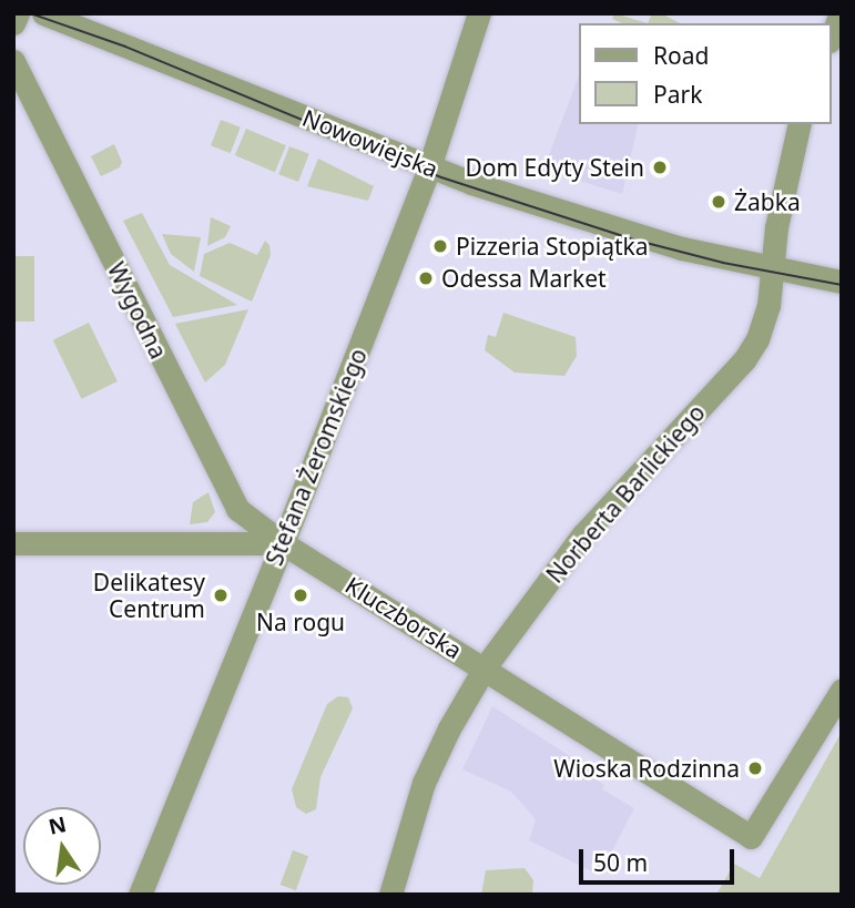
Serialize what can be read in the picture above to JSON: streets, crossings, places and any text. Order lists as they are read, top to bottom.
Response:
{
  "streets": {
    "street": [
      "Nowowiejska",
      "Wygodna",
      "Stefana Żeromskiego",
      "Norberta Barlickiego",
      "Kluczborska"
    ]
  },
  "crossings": [
    ["Nowowiejska", "Stefana Żeromskiego"],
    ["Nowowiejska", "Norberta Barlickiego"],
    ["Wygodna", "Stefana Żeromskiego"],
    ["Wygodna", "Kluczborska"],
    ["Stefana Żeromskiego", "Kluczborska"],
    ["Norberta Barlickiego", "Kluczborska"]
  ],
  "places": [
    "Dom Edyty Stein",
    "Żabka",
    "Pizzeria Stopiątka",
    "Odessa Market",
    "Delikatesy Centrum",
    "Na rogu",
    "Wioska Rodzinna"
  ],
  "legend": ["Road", "Park"],
  "scale_bar": "50 m",
  "north": "top"
}
